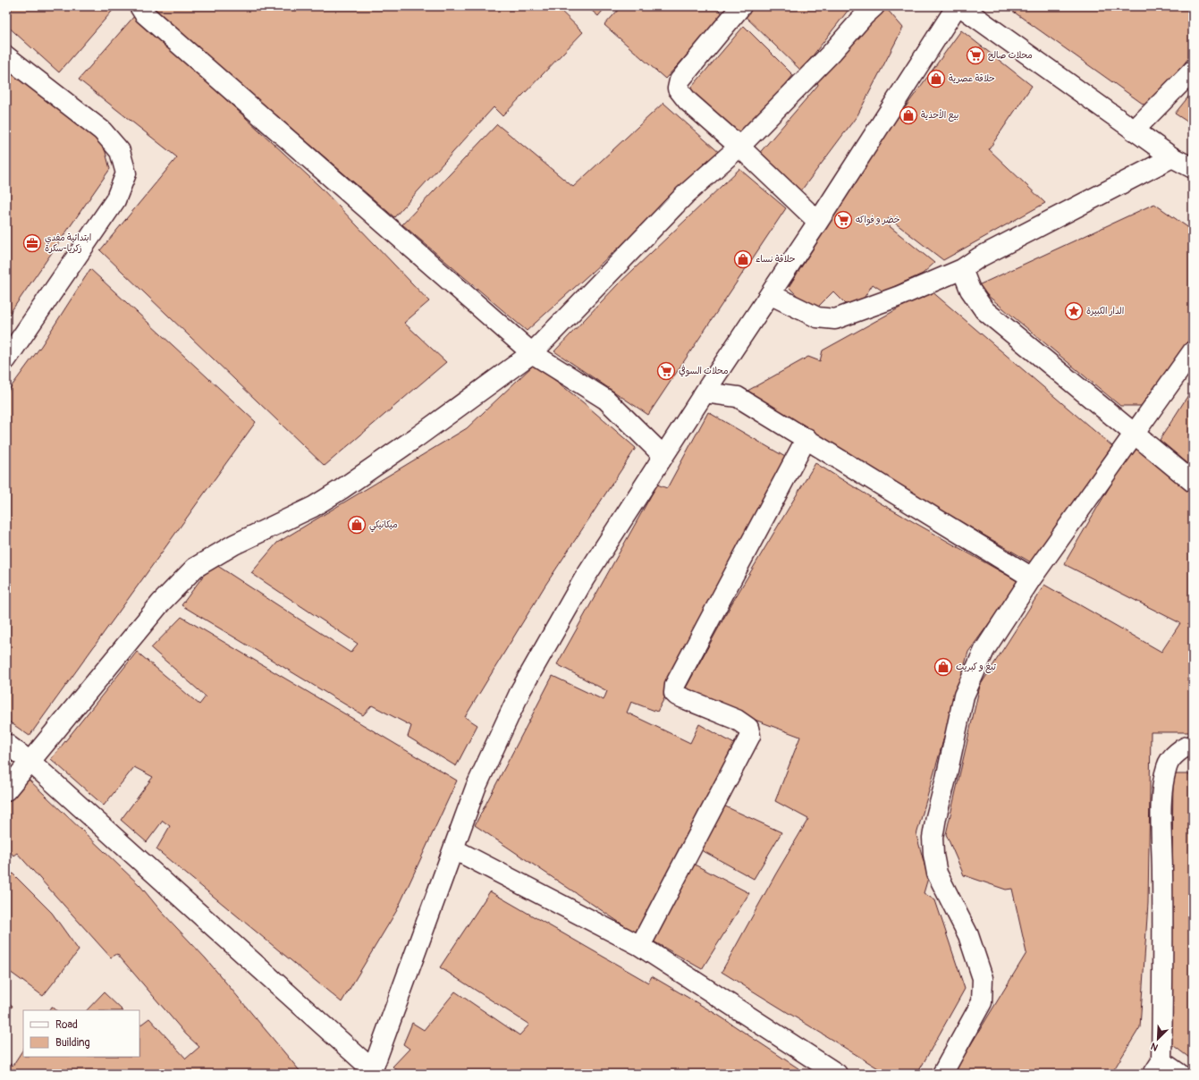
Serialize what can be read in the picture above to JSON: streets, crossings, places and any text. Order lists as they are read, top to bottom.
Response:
{
  "places": {
    "supermarket": ["محلات صالح", "خضر و فواكه", "محلات السوفي"],
    "shop": [
      "حلاقة عصرية",
      "بيع الأحذية",
      "حلاقة نساء",
      "ميكانيكي",
      "تبغ و كبريت"
    ],
    "office": ["ابتدائية مفدي زكريا-سكرة"],
    "place": ["الدار الكبيرة"]
  },
  "legend": ["Road", "Building"],
  "north": "bottom left"
}
